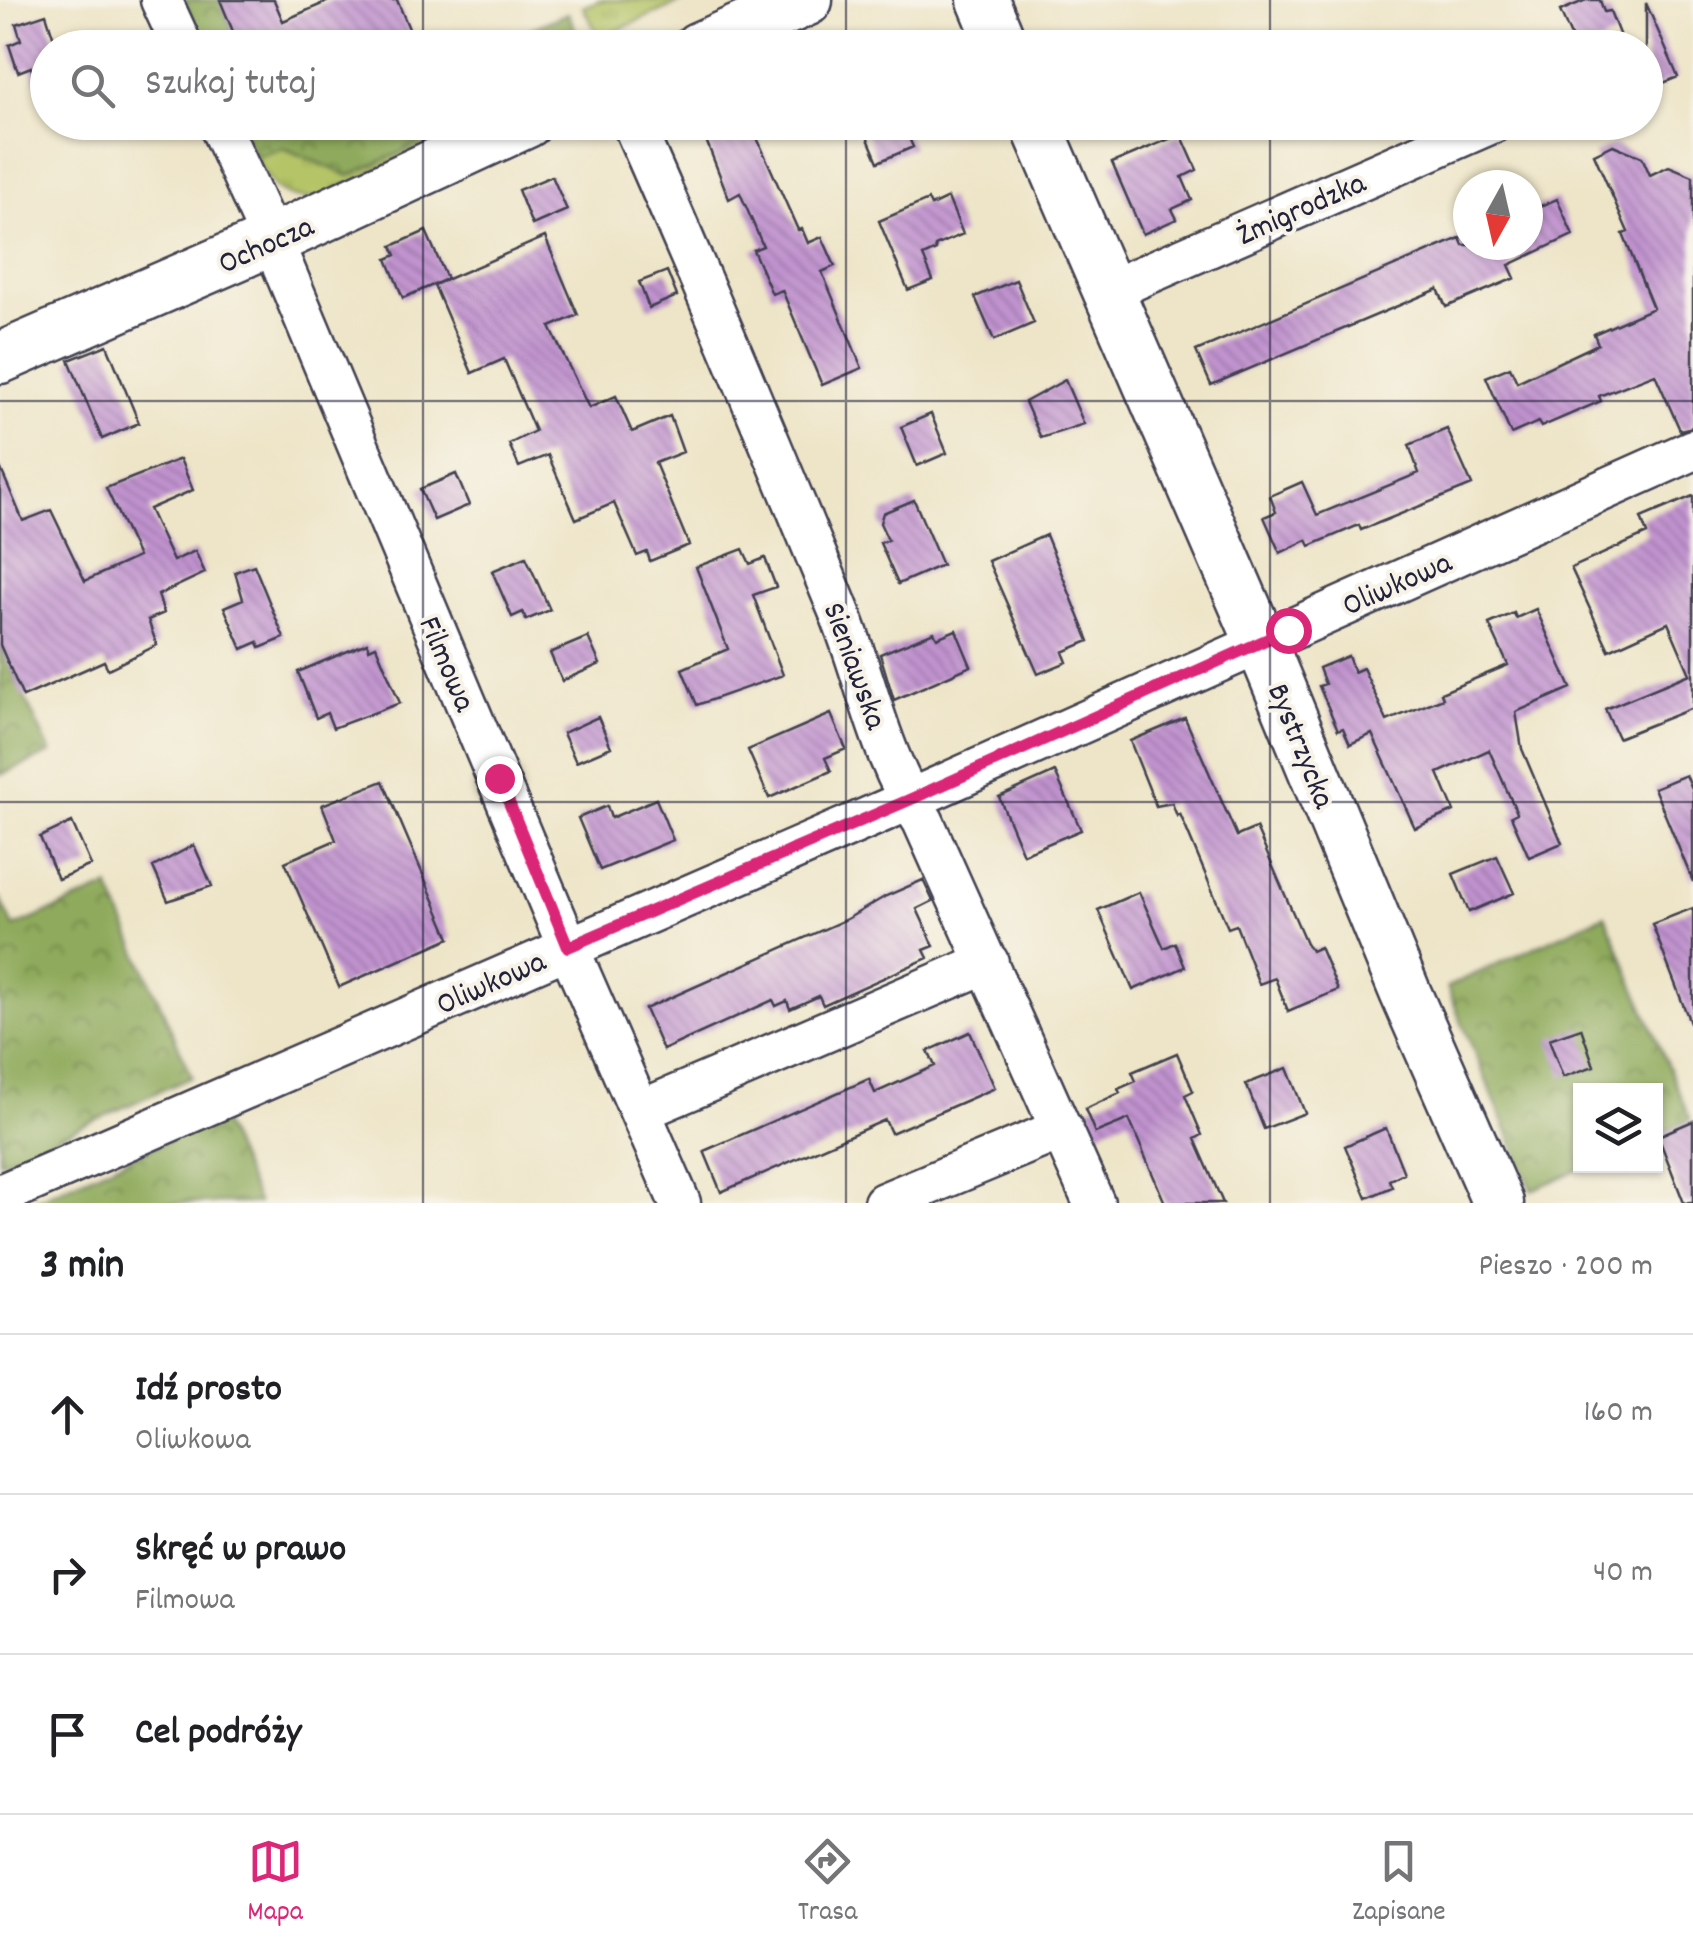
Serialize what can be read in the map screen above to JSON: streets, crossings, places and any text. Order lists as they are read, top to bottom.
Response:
{
  "streets": {
    "street": [
      "Żmigrodzka",
      "Ochocza",
      "Oliwkowa",
      "Filmowa",
      "Sieniawska",
      "Bystrzycka"
    ]
  },
  "crossings": [
    ["Żmigrodzka", "Bystrzycka"],
    ["Ochocza", "Filmowa"],
    ["Oliwkowa", "Filmowa"],
    ["Oliwkowa", "Sieniawska"],
    ["Oliwkowa", "Bystrzycka"]
  ],
  "north": "bottom",
  "page": {
    "search": "Szukaj tutaj",
    "heading": ["3 min", "Pieszo · 200 m"],
    "list": [
      ["Idź prosto", "Oliwkowa", "160 m"],
      ["Skręć w prawo", "Filmowa", "40 m"],
      "Cel podróży"
    ],
    "nav": ["Mapa", "Trasa", "Zapisane"]
  }
}
